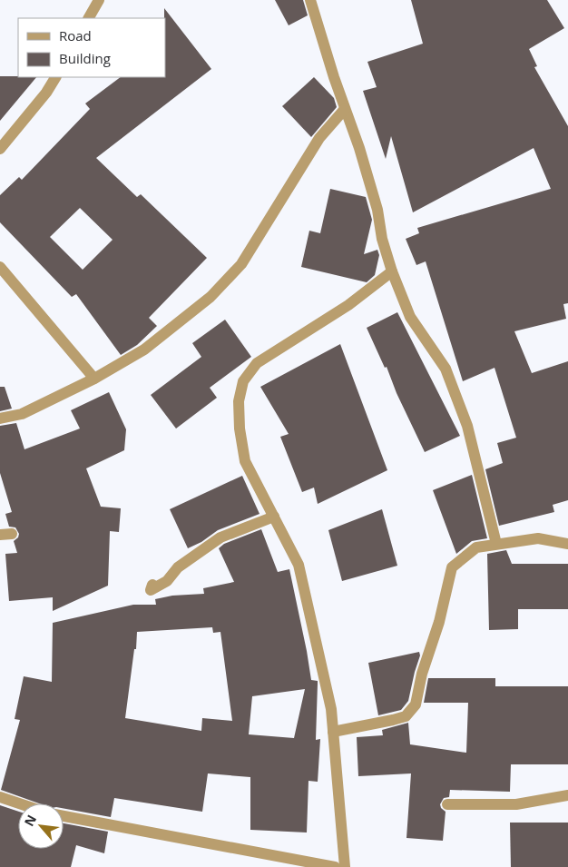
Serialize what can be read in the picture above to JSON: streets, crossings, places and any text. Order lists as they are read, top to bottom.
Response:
{
  "legend": ["Road", "Building"],
  "north": "top left"
}
